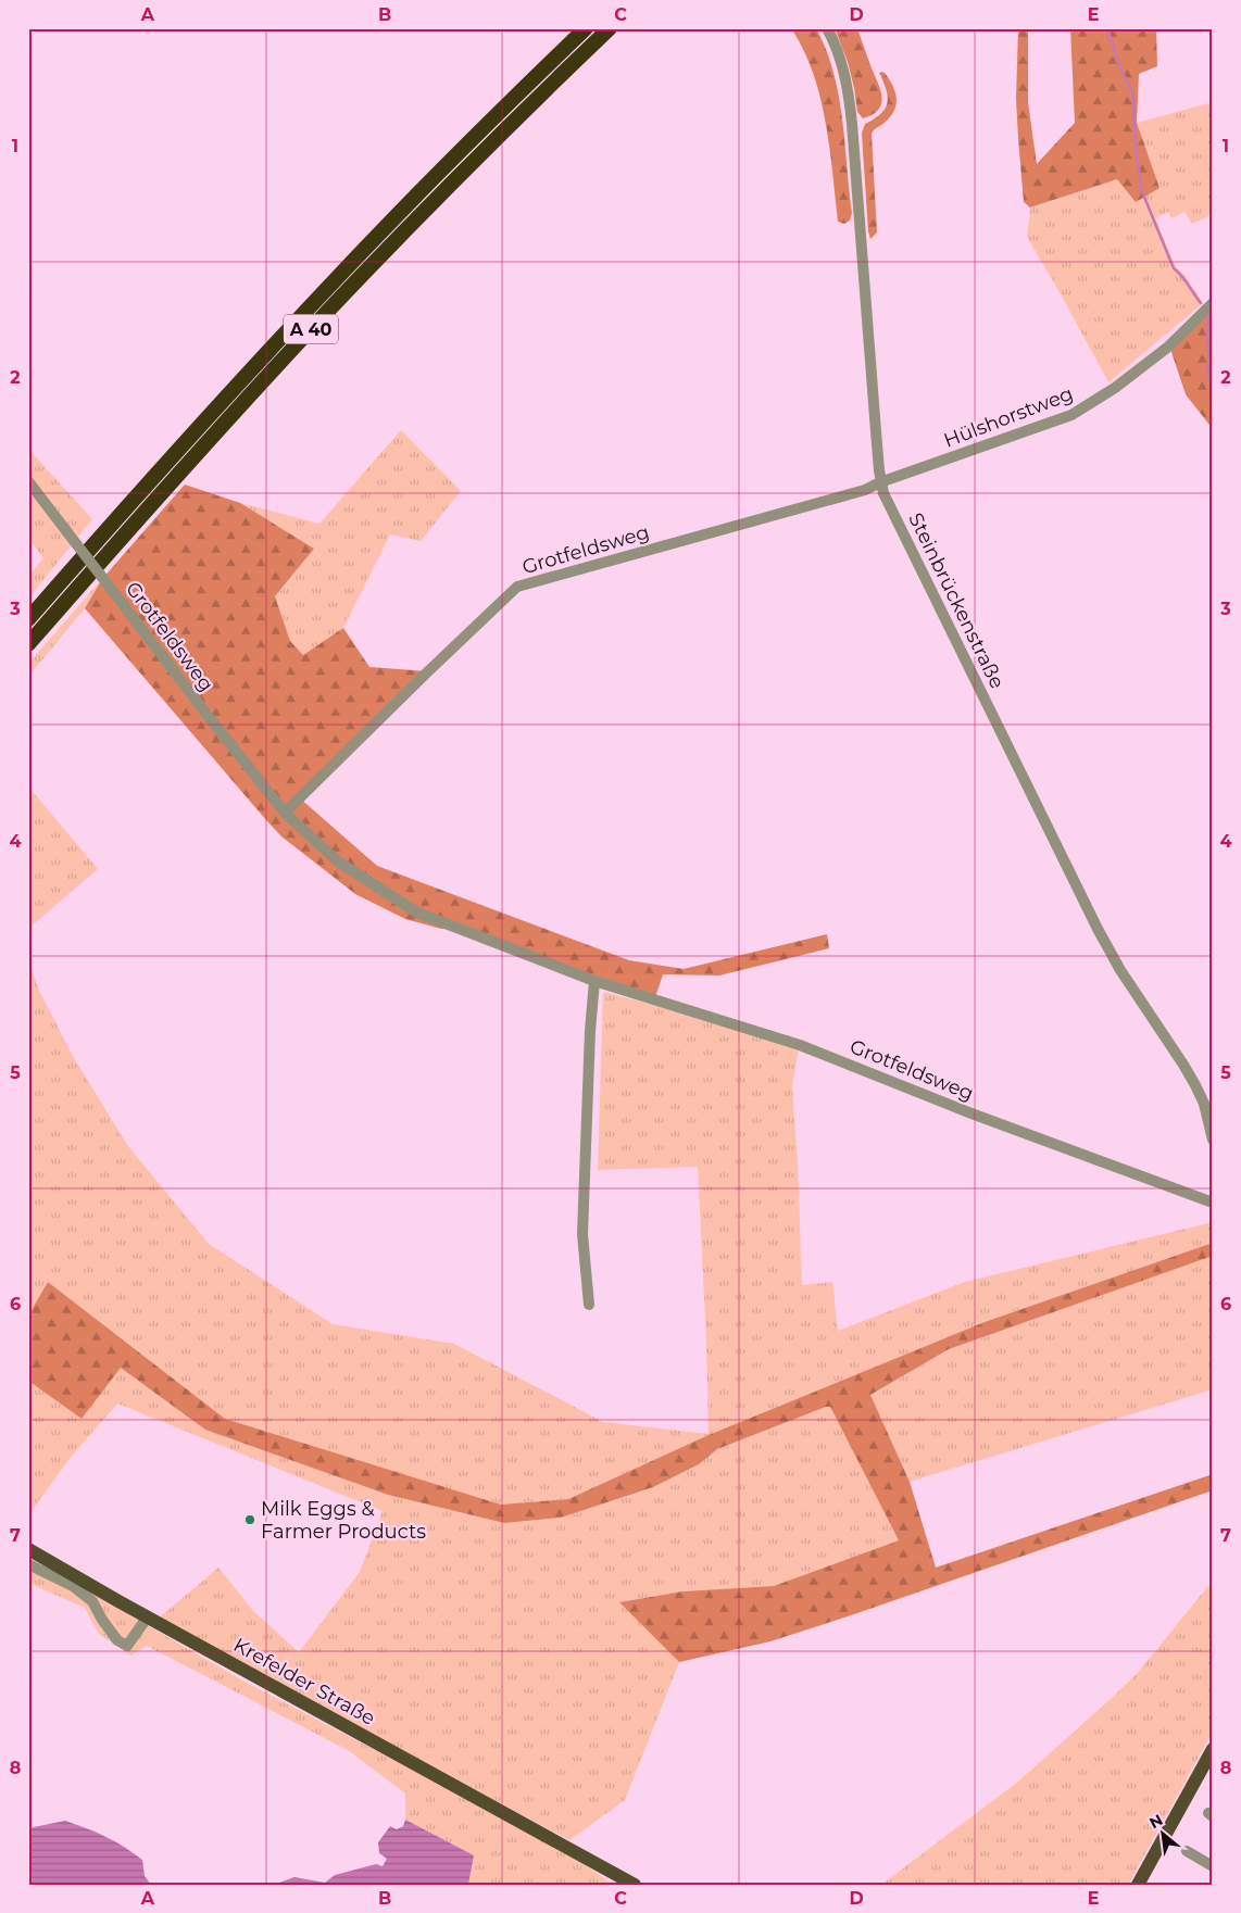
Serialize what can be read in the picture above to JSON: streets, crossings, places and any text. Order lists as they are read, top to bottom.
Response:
{
  "streets": {
    "highway": ["A 40"],
    "main road": ["Krefelder Straße"],
    "street": ["Hülshorstweg", "Grotfeldsweg", "Steinbrückenstraße"]
  },
  "crossings": [
    ["Hülshorstweg", "Grotfeldsweg"],
    ["Hülshorstweg", "Steinbrückenstraße"],
    ["Grotfeldsweg", "Steinbrückenstraße"]
  ],
  "places": ["Milk Eggs & Farmer Products"],
  "north": "top left",
  "grid": {
    "columns": [
      "A",
      "B",
      "C",
      "D",
      "E"
    ],
    "rows": [
      "1",
      "2",
      "3",
      "4",
      "5",
      "6",
      "7",
      "8"
    ]
  }
}
